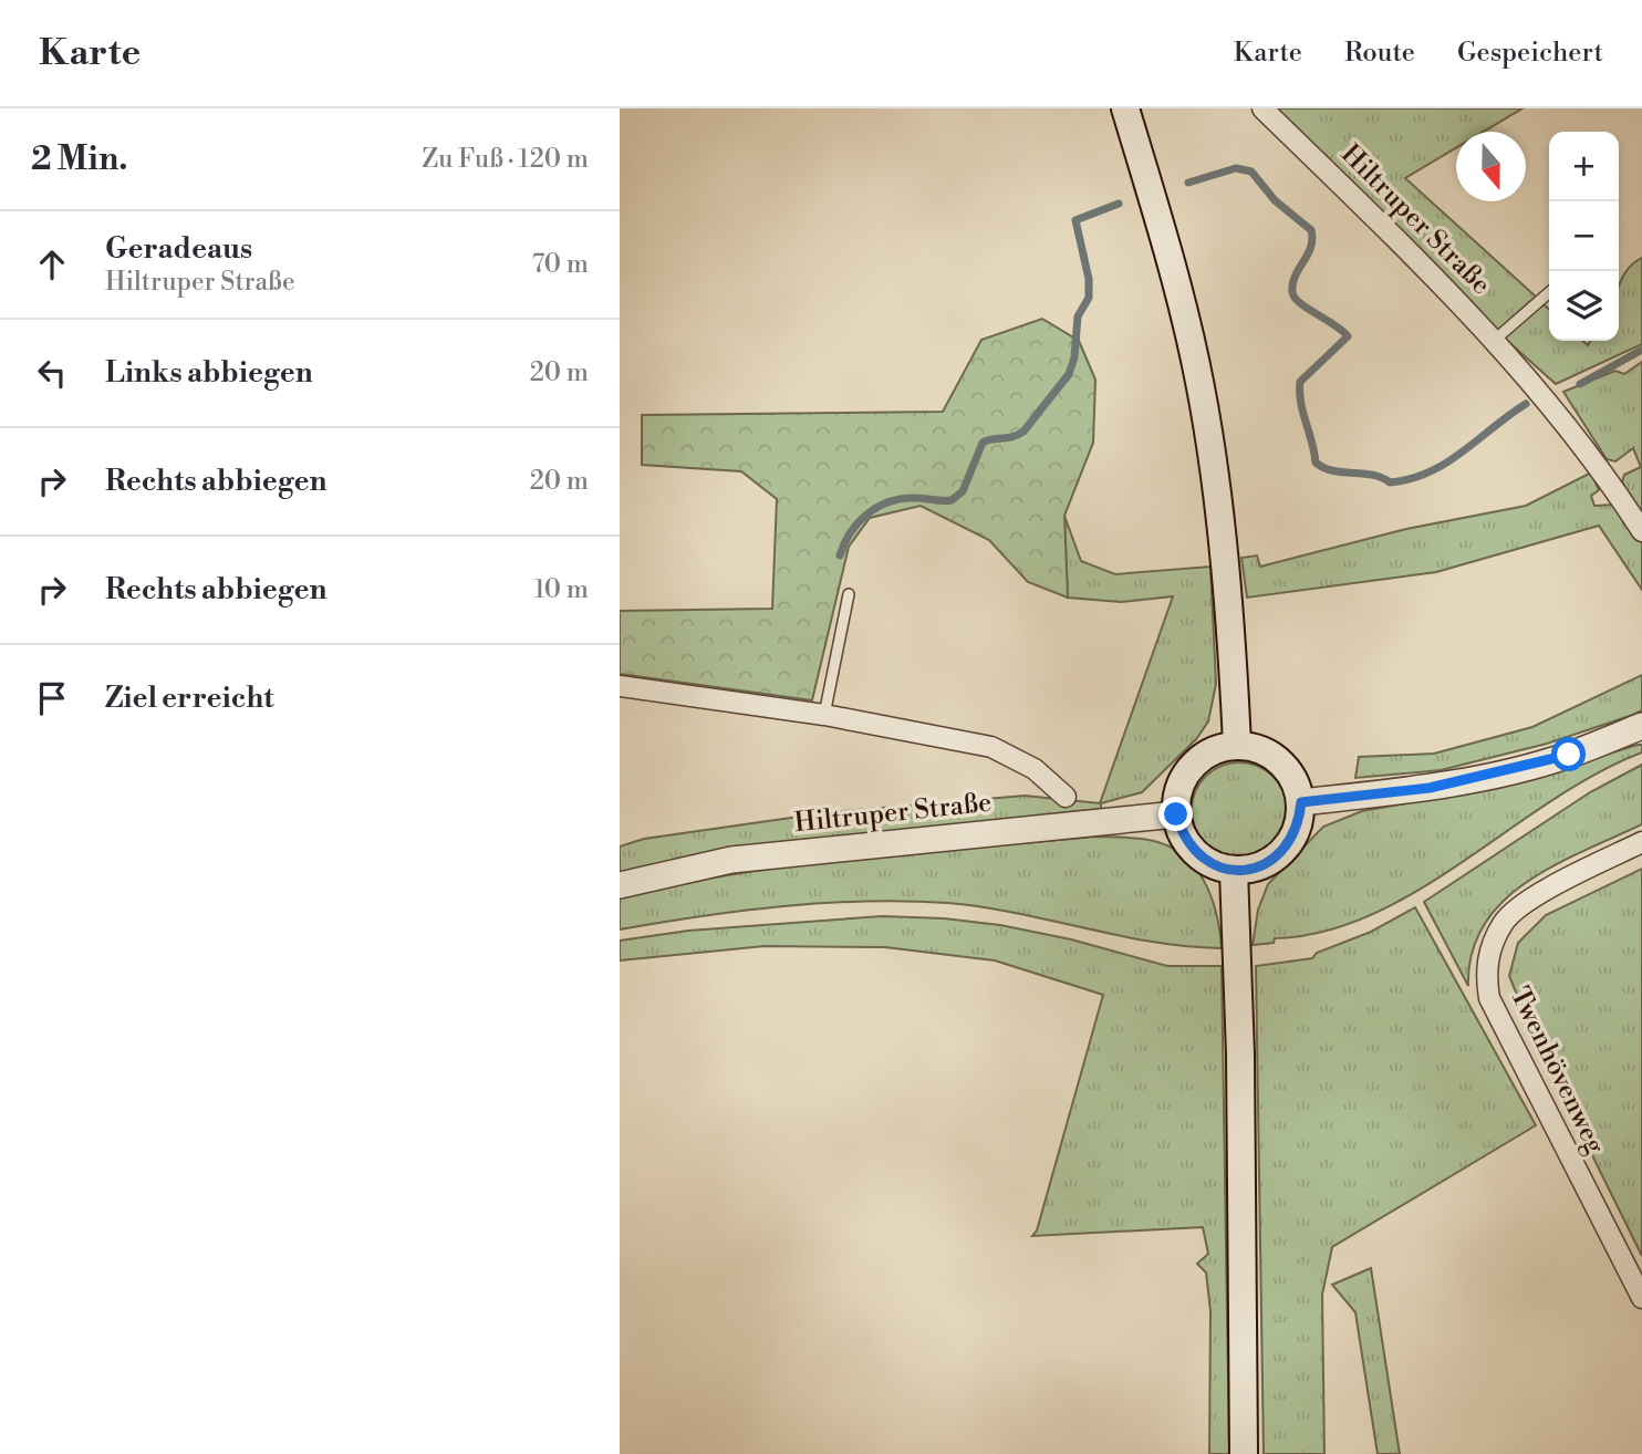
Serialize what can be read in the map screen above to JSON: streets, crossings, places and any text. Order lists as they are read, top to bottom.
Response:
{
  "streets": {
    "street": ["Hiltruper Straße", "Twenhövenweg"]
  },
  "north": "bottom",
  "page": {
    "header": "Karte",
    "nav": ["Karte", "Route", "Gespeichert"],
    "heading": ["2 Min.", "Zu Fuß · 120 m"],
    "map_buttons": ["+", "−"],
    "list": [
      ["Geradeaus", "Hiltruper Straße", "70 m"],
      ["Links abbiegen", "20 m"],
      ["Rechts abbiegen", "20 m"],
      ["Rechts abbiegen", "10 m"],
      "Ziel erreicht"
    ]
  }
}
